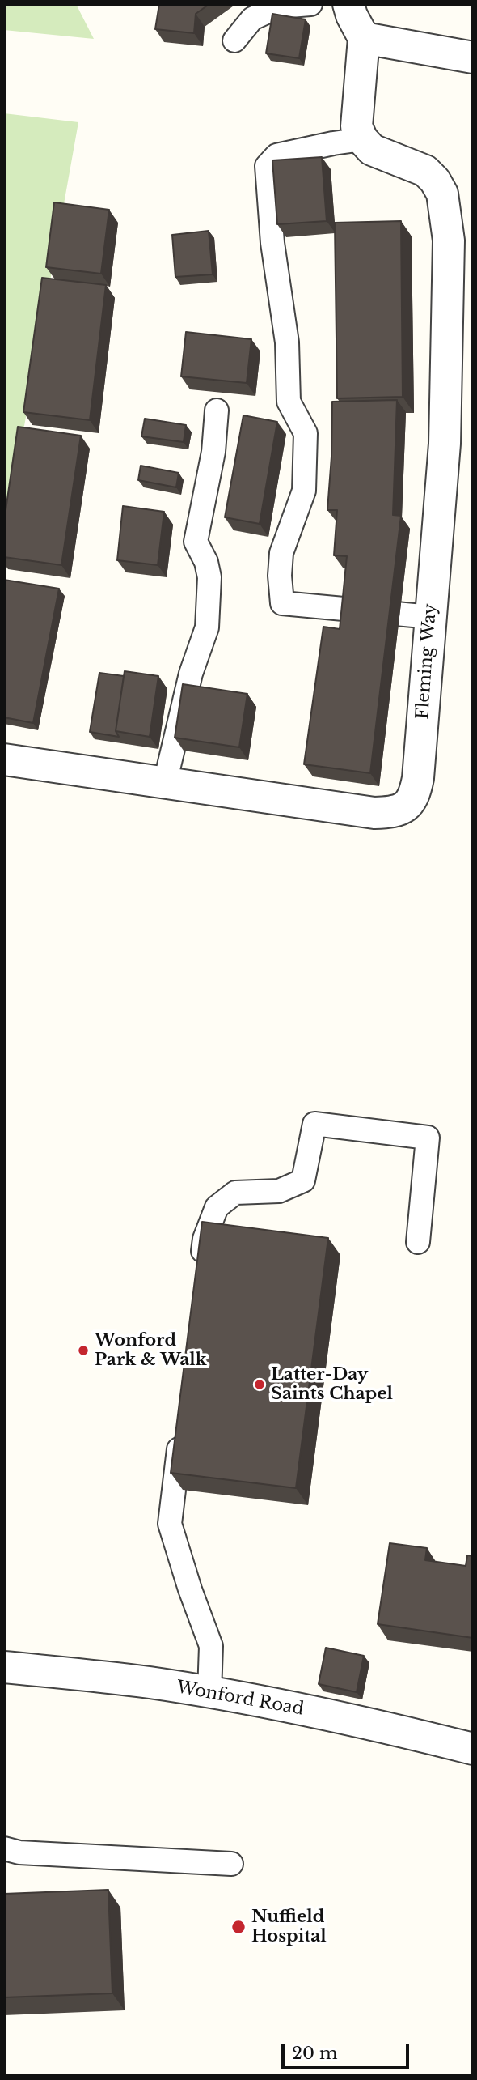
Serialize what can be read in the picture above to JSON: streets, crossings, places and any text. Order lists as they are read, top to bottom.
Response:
{
  "streets": {
    "street": ["Fleming Way", "Wonford Road"]
  },
  "places": ["Wonford Park & Walk", "Latter-Day Saints Chapel", "Nuffield Hospital"],
  "scale_bar": "20 m"
}
